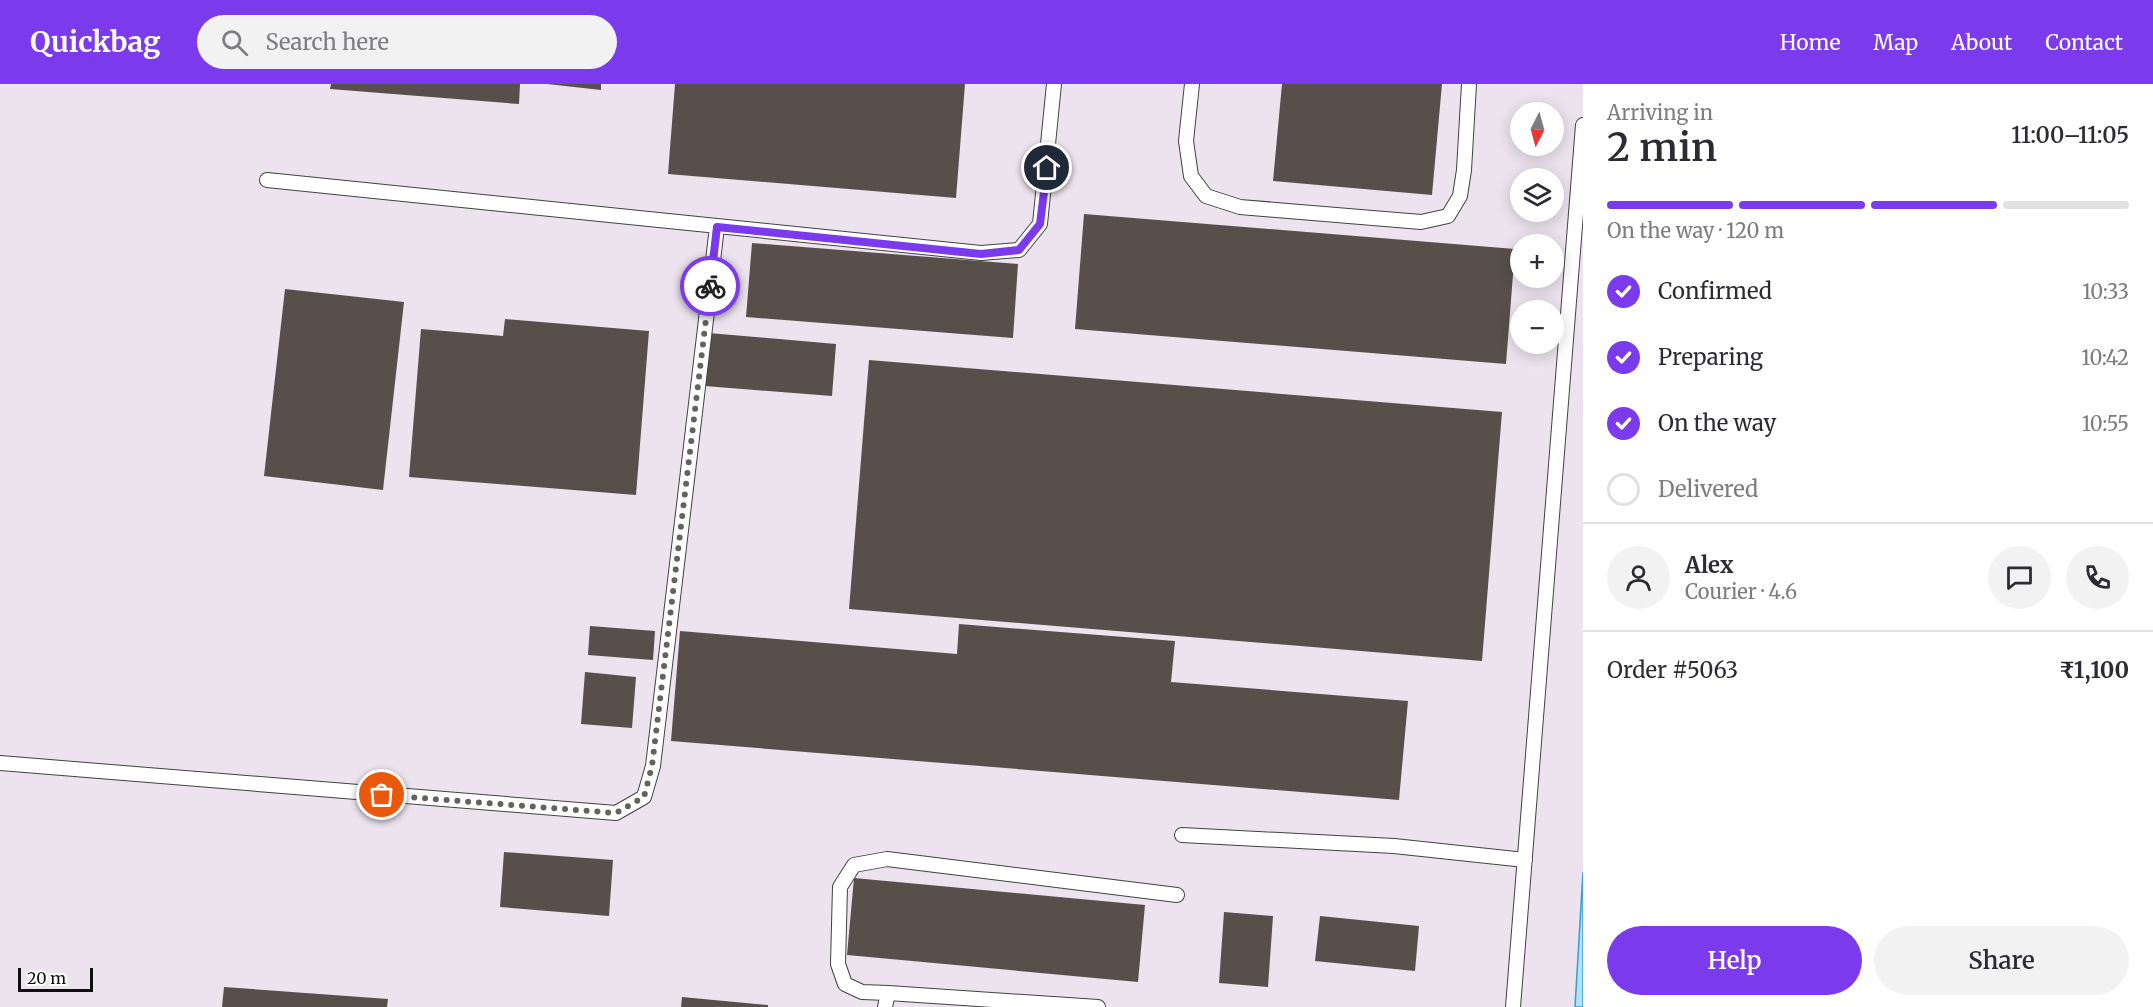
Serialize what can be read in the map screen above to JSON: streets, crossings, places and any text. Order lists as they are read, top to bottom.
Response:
{
  "scale_bar": "20 m",
  "north": "bottom",
  "page": {
    "header": "Quickbag",
    "search": "Search here",
    "nav": [
      "Home",
      "Map",
      "About",
      "Contact"
    ],
    "heading": ["2 min", "Arriving in", "11:00–11:05"],
    "panel": [
      "Alex",
      "Courier · 4.6",
      "Order #5063",
      "₹1,100"
    ],
    "map_buttons": ["+", "−"],
    "bar": "On the way · 120 m",
    "list": [
      ["Confirmed", "10:33"],
      ["Preparing", "10:42"],
      ["On the way", "10:55"],
      "Delivered"
    ],
    "buttons": ["Help", "Share"],
    "scale": "20 m"
  }
}
